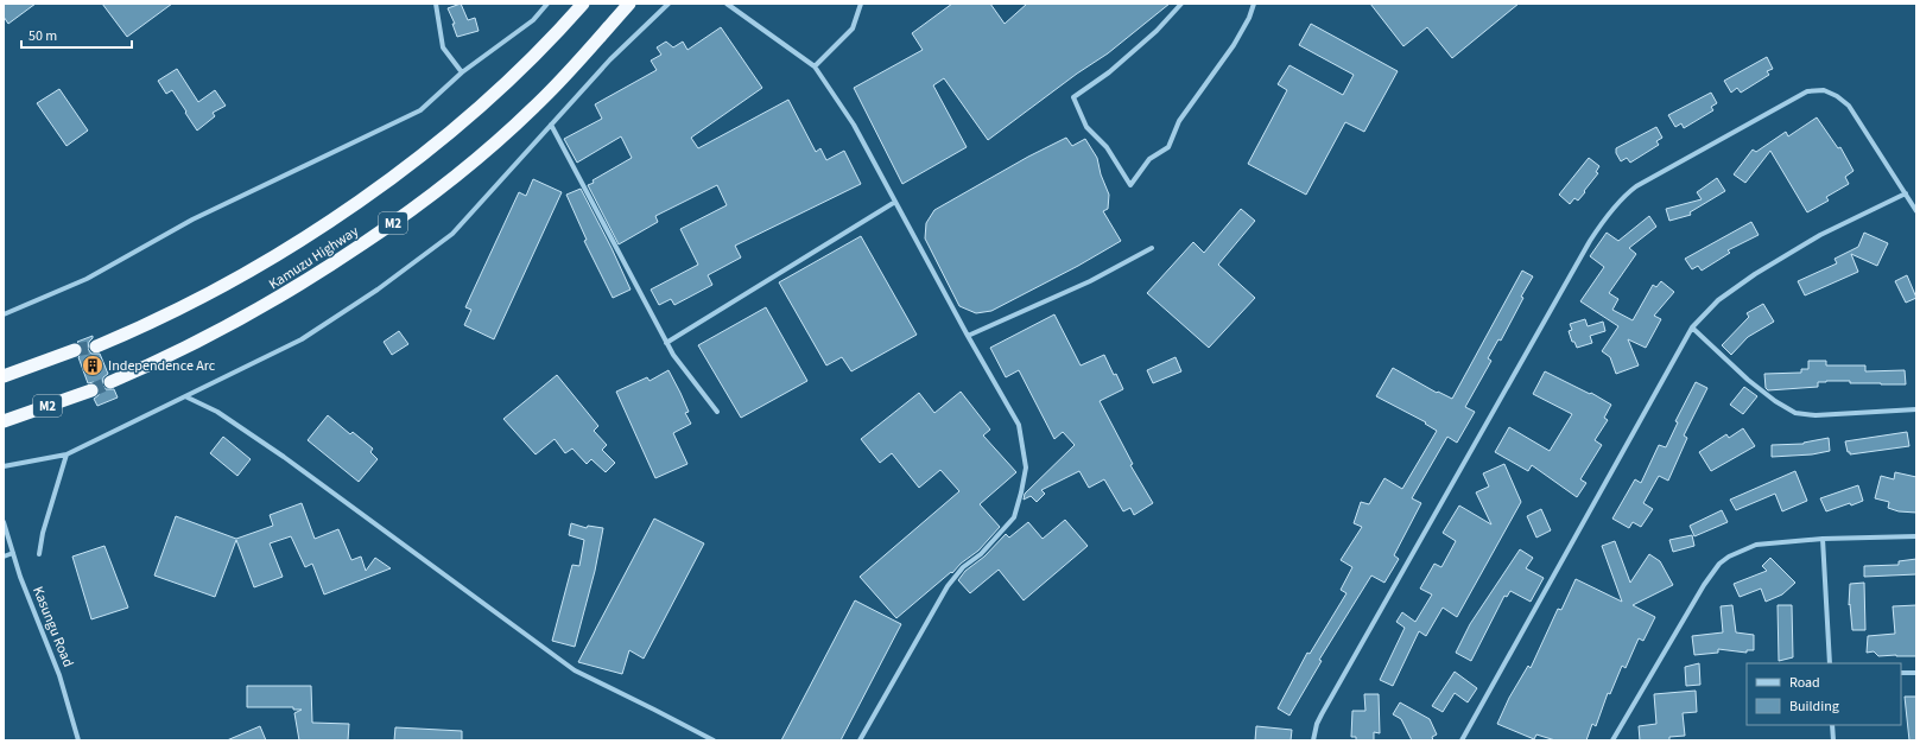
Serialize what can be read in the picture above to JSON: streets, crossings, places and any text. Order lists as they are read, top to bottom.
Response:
{
  "streets": {
    "highway": ["M2", "Kamuzu Highway"],
    "street": ["Kasungu Road"]
  },
  "places": {
    "building": ["Independence Arc"]
  },
  "legend": ["Road", "Building"],
  "scale_bar": "50 m"
}
